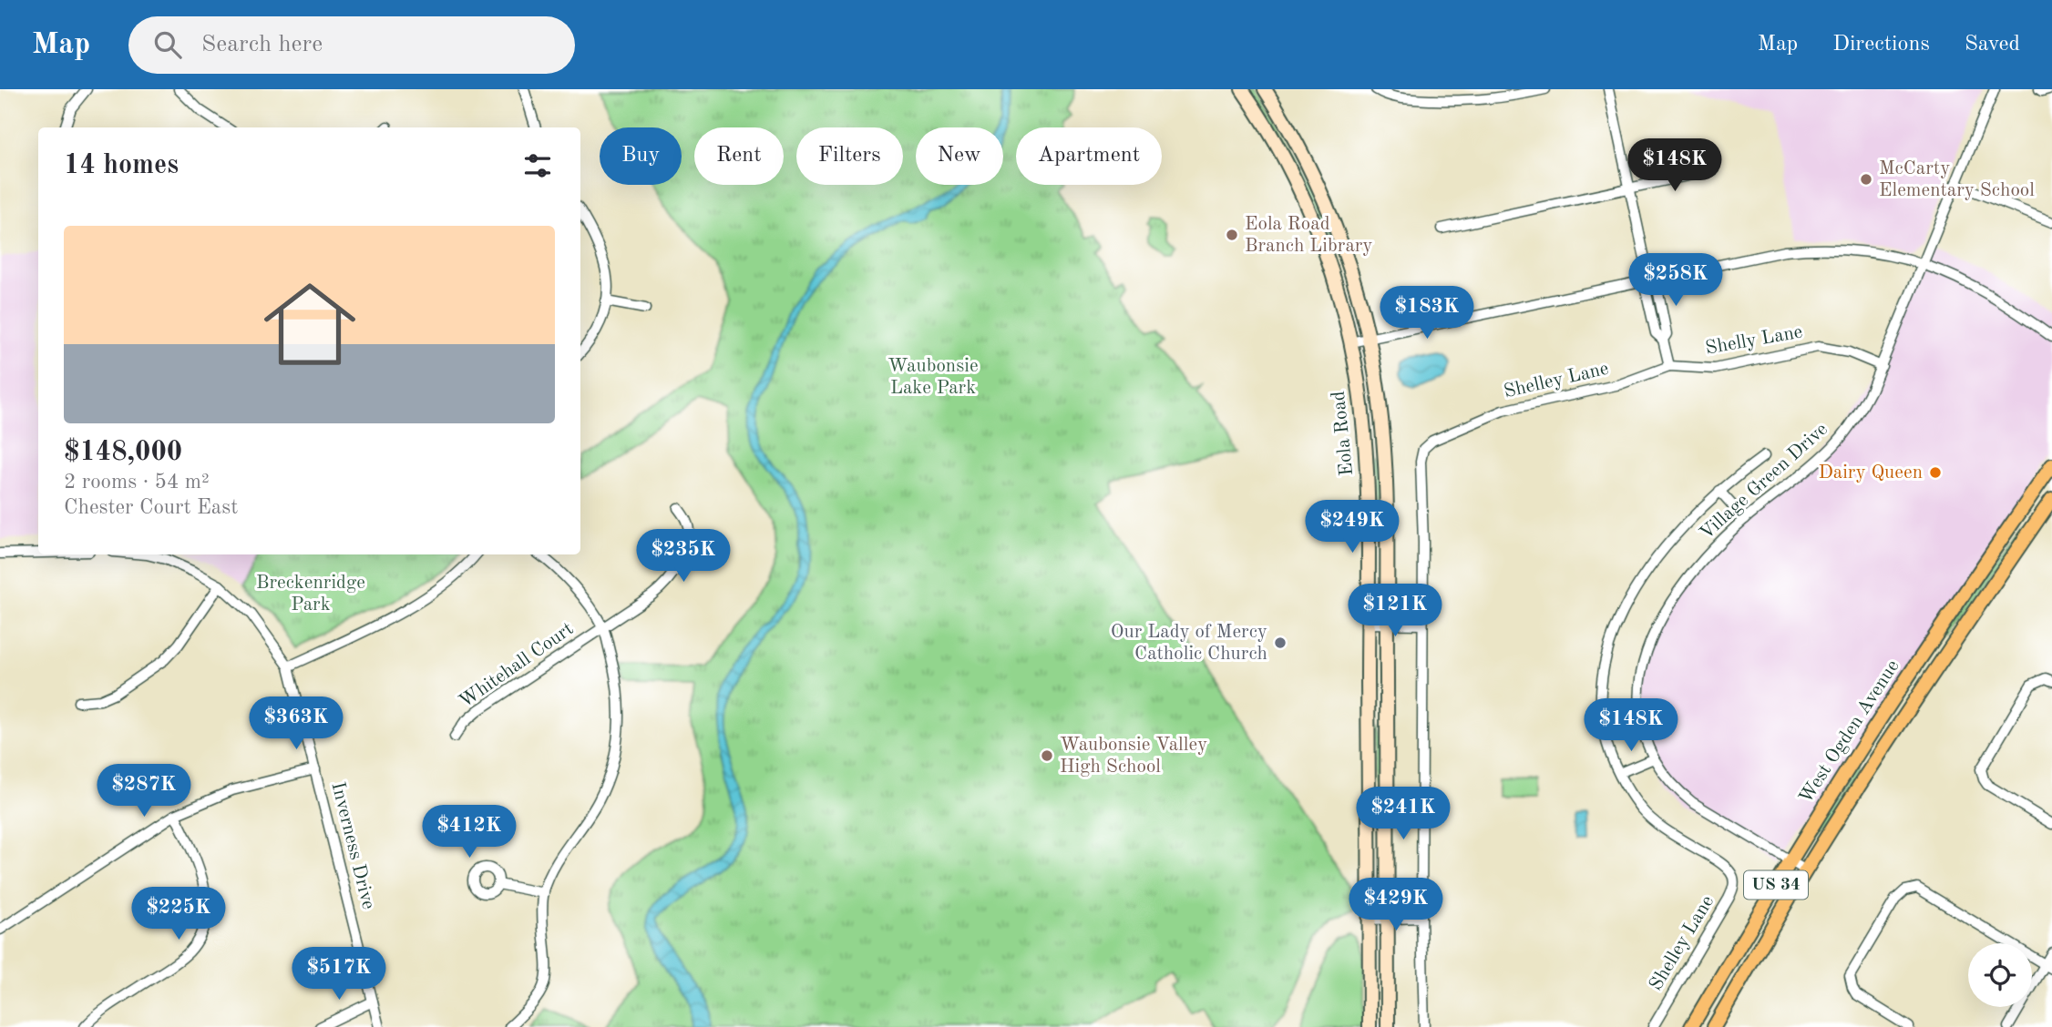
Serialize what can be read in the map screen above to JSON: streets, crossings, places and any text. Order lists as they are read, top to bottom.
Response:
{
  "streets": {
    "main road": ["Eola Road", "West Ogden Avenue", "US 34"],
    "street": [
      "Shelly Lane",
      "Shelley Lane",
      "Village Green Drive",
      "Whitehall Court",
      "Inverness Drive"
    ]
  },
  "crossings": [
    ["Shelly Lane", "Shelley Lane"],
    ["Shelly Lane", "Village Green Drive"],
    ["Village Green Drive", "West Ogden Avenue"]
  ],
  "parks": ["Waubonsie Lake Park", "Breckenridge Park"],
  "places": [
    "McCarty Elementary School",
    "Eola Road Branch Library",
    "Dairy Queen",
    "Our Lady of Mercy Catholic Church",
    "Waubonsie Valley High School"
  ],
  "page": {
    "header": "Map",
    "search": "Search here",
    "nav": ["Map", "Directions", "Saved"],
    "chip": [
      "Buy",
      "Rent",
      "Filters",
      "New",
      "Apartment"
    ],
    "heading": "14 homes",
    "price": [
      "$148K",
      "$258K",
      "$183K",
      "$249K",
      "$235K",
      "$121K",
      "$363K",
      "$148K",
      "$287K",
      "$241K",
      "$412K",
      "$429K",
      "$225K",
      "$517K"
    ],
    "list": [
      {
        "name": "$148,000",
        "note": "2 rooms · 54 m² · Chester Court East"
      }
    ]
  }
}
